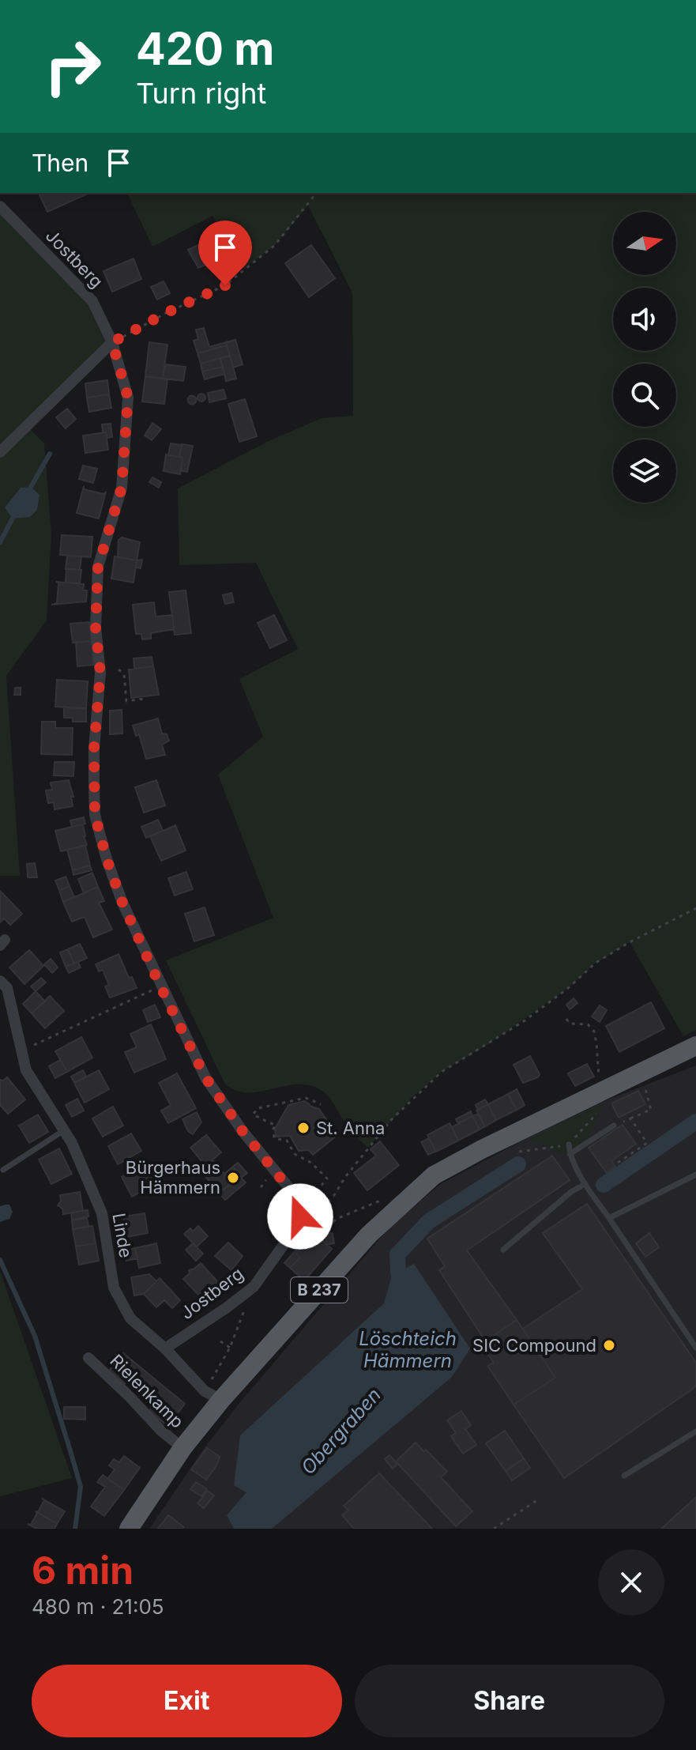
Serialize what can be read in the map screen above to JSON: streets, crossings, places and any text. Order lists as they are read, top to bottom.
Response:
{
  "streets": {
    "main road": ["B 237"],
    "street": ["Jostberg", "Linde", "Rielenkamp"]
  },
  "crossings": [
    ["Jostberg", "Linde"],
    ["Linde", "B 237"],
    ["B 237", "Rielenkamp"]
  ],
  "water": ["Löschteich Hämmern", "Obergraben"],
  "places": ["St. Anna", "Bürgerhaus Hämmern", "SIC Compound"],
  "north": "right",
  "page": {
    "turn": ["420 m", "Turn right"],
    "then": "Then",
    "heading": ["6 min", "480 m · 21:05"],
    "buttons": ["Exit", "Share"]
  }
}
